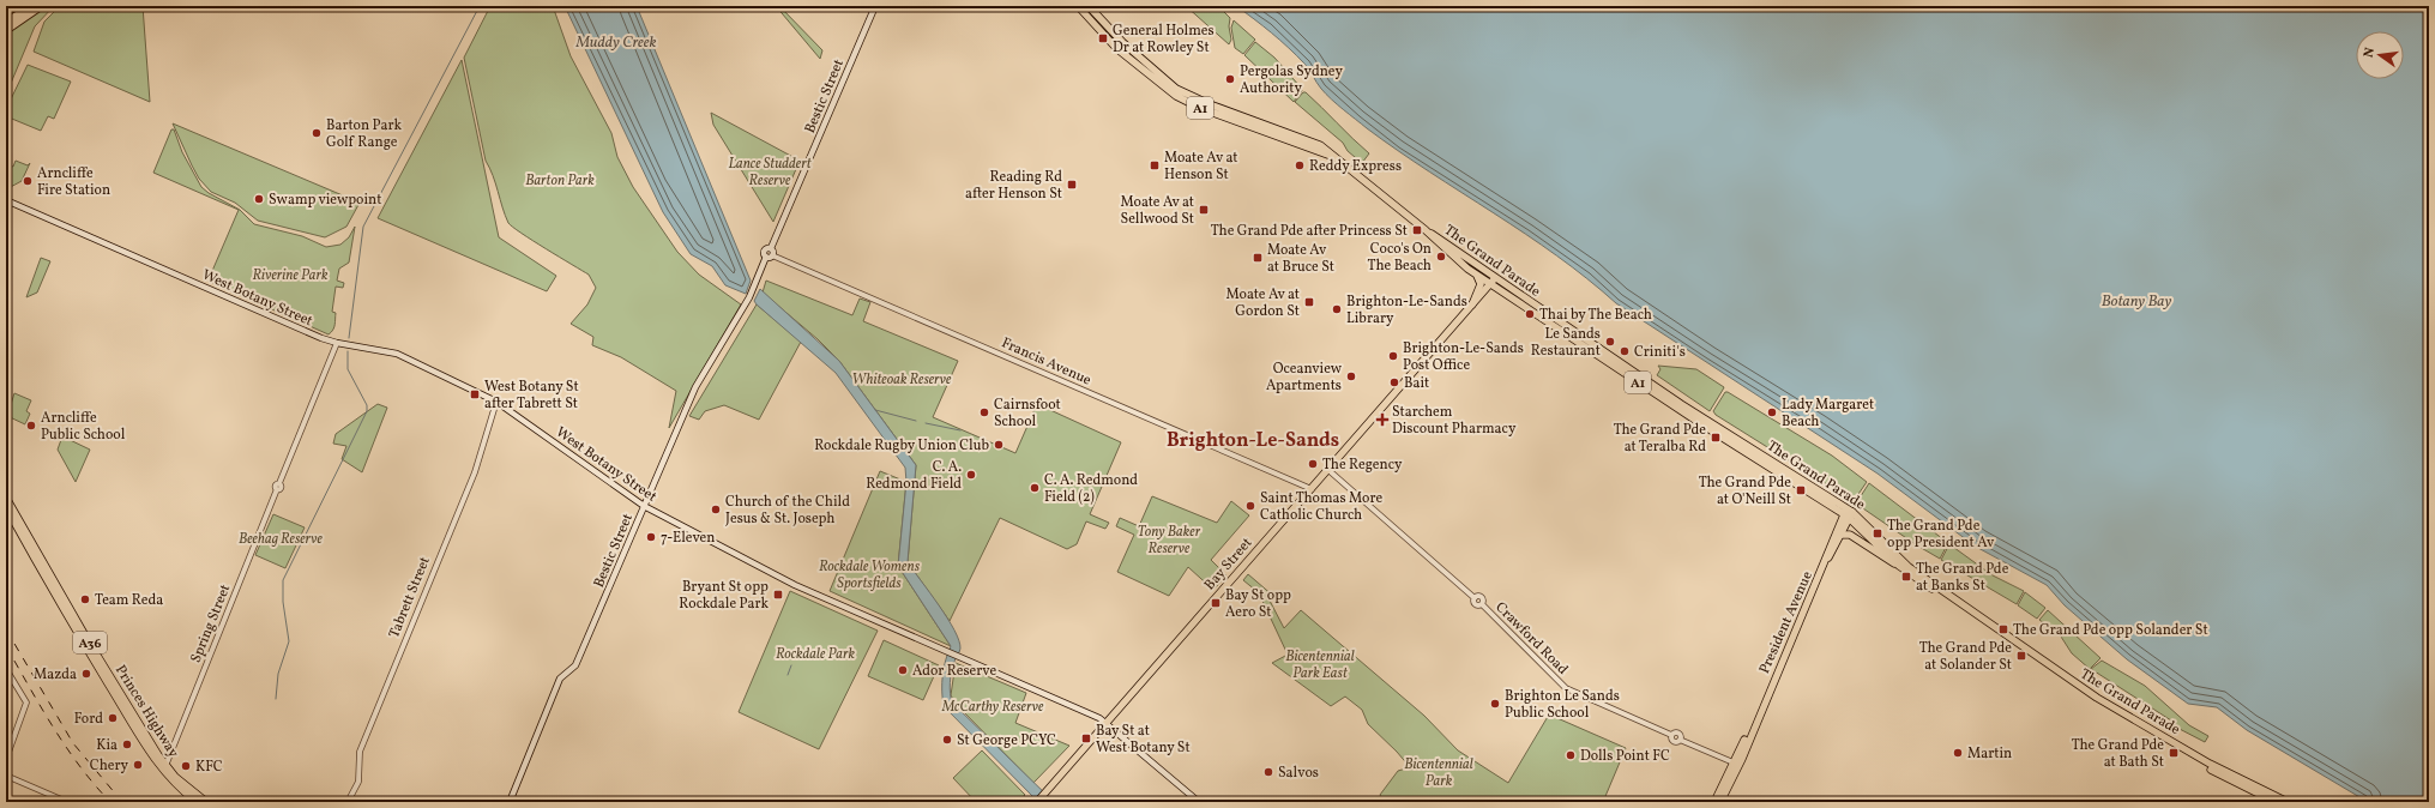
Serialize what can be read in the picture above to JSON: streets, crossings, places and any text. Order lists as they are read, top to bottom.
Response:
{
  "streets": {
    "main road": [
      "Bestic Street",
      "A1",
      "The Grand Parade",
      "West Botany Street",
      "Bay Street",
      "President Avenue",
      "A36",
      "Princes Highway"
    ],
    "street": [
      "Francis Avenue",
      "Tabrett Street",
      "Spring Street",
      "Crawford Road"
    ]
  },
  "crossings": [
    ["Bestic Street", "West Botany Street"],
    ["Bestic Street", "Francis Avenue"],
    ["A1", "The Grand Parade"],
    ["The Grand Parade", "Bay Street"],
    ["The Grand Parade", "President Avenue"],
    ["West Botany Street", "Bay Street"],
    ["West Botany Street", "Tabrett Street"],
    ["West Botany Street", "Spring Street"],
    ["Francis Avenue", "Bay Street"],
    ["Bay Street", "Crawford Road"],
    ["President Avenue", "Crawford Road"],
    ["Spring Street", "Princes Highway"]
  ],
  "districts": ["Brighton-Le-Sands"],
  "water": ["Muddy Creek", "Botany Bay"],
  "parks": [
    "Lance Studdert Reserve",
    "Barton Park",
    "Riverine Park",
    "Whiteoak Reserve",
    "Tony Baker Reserve",
    "Beehag Reserve",
    "Rockdale Womens Sportsfields",
    "Rockdale Park",
    "Bicentennial Park East",
    "McCarthy Reserve",
    "Bicentennial Park"
  ],
  "places": {
    "transit": [
      "General Holmes Dr at Rowley St",
      "Moate Av at Henson St",
      "Reading Rd after Henson St",
      "Moate Av at Sellwood St",
      "The Grand Pde after Princess St",
      "Moate Av at Bruce St",
      "Moate Av at Gordon St",
      "West Botany St after Tabrett St",
      "The Grand Pde at Teralba Rd",
      "The Grand Pde at O'Neill St",
      "The Grand Pde opp President Av",
      "The Grand Pde at Banks St",
      "Bryant St opp Rockdale Park",
      "Bay St opp Aero St",
      "The Grand Pde opp Solander St",
      "The Grand Pde at Solander St",
      "Bay St at West Botany St",
      "The Grand Pde at Bath St"
    ],
    "other": [
      "Pergolas Sydney Authority",
      "Barton Park Golf Range",
      "Reddy Express",
      "Arncliffe Fire Station",
      "Swamp viewpoint",
      "Coco's On The Beach",
      "Brighton-Le-Sands Library",
      "Thai by The Beach",
      "Le Sands Restaurant",
      "Criniti's",
      "Brighton-Le-Sands Post Office",
      "Oceanview Apartments",
      "Bait",
      "Cairnsfoot School",
      "Lady Margaret Beach",
      "Arncliffe Public School",
      "Rockdale Rugby Union Club",
      "The Regency",
      "C. A. Redmond Field",
      "C. A. Redmond Field (2)",
      "Saint Thomas More Catholic Church",
      "Church of the Child Jesus & St. Joseph",
      "7-Eleven",
      "Team Reda",
      "Ador Reserve",
      "Mazda",
      "Brighton Le Sands Public School",
      "Ford",
      "St George PCYC",
      "Kia",
      "Martin",
      "Dolls Point FC",
      "Chery",
      "KFC",
      "Salvos"
    ],
    "health": ["Starchem Discount Pharmacy"]
  },
  "north": "left"
}
